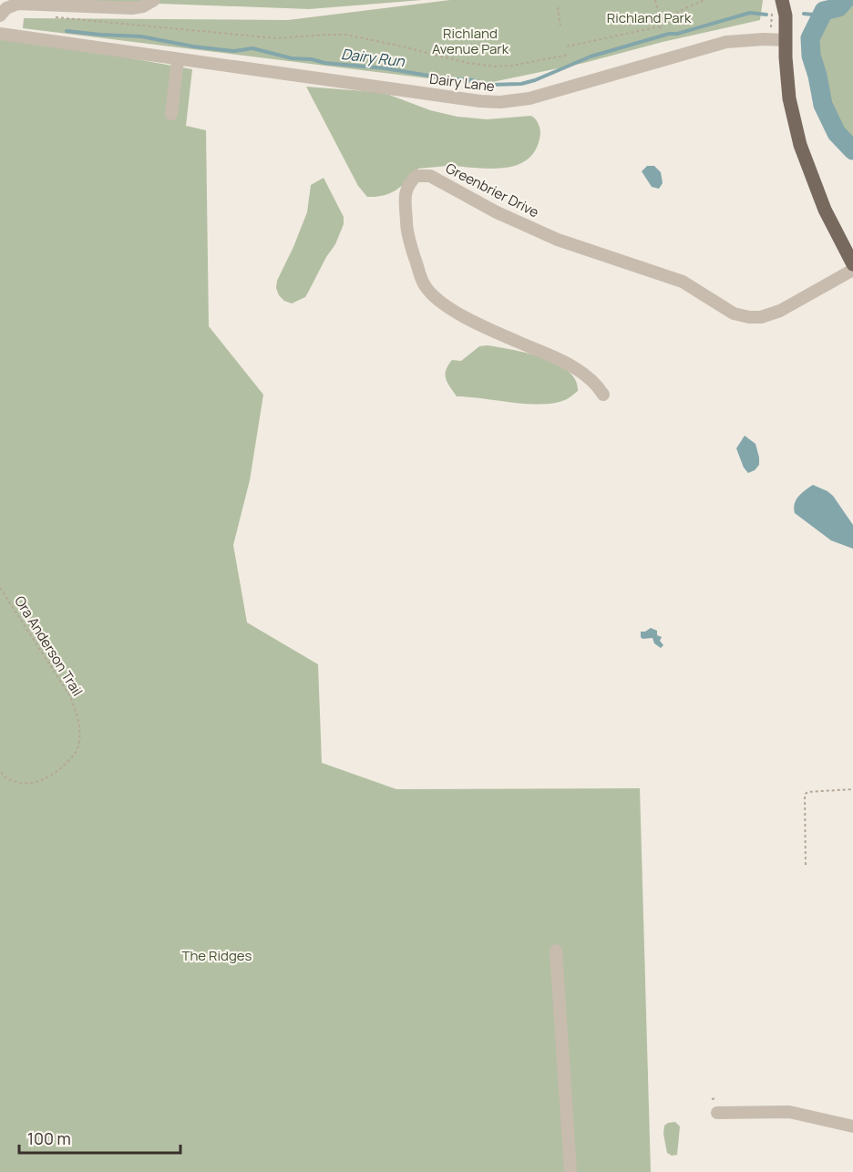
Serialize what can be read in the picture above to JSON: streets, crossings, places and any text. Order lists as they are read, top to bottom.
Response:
{
  "streets": {
    "street": ["Dairy Lane", "Greenbrier Drive"],
    "path": ["Ora Anderson Trail"]
  },
  "water": ["Dairy Run"],
  "parks": ["Richland Park", "Richland Avenue Park", "The Ridges"],
  "scale_bar": "100 m"
}
